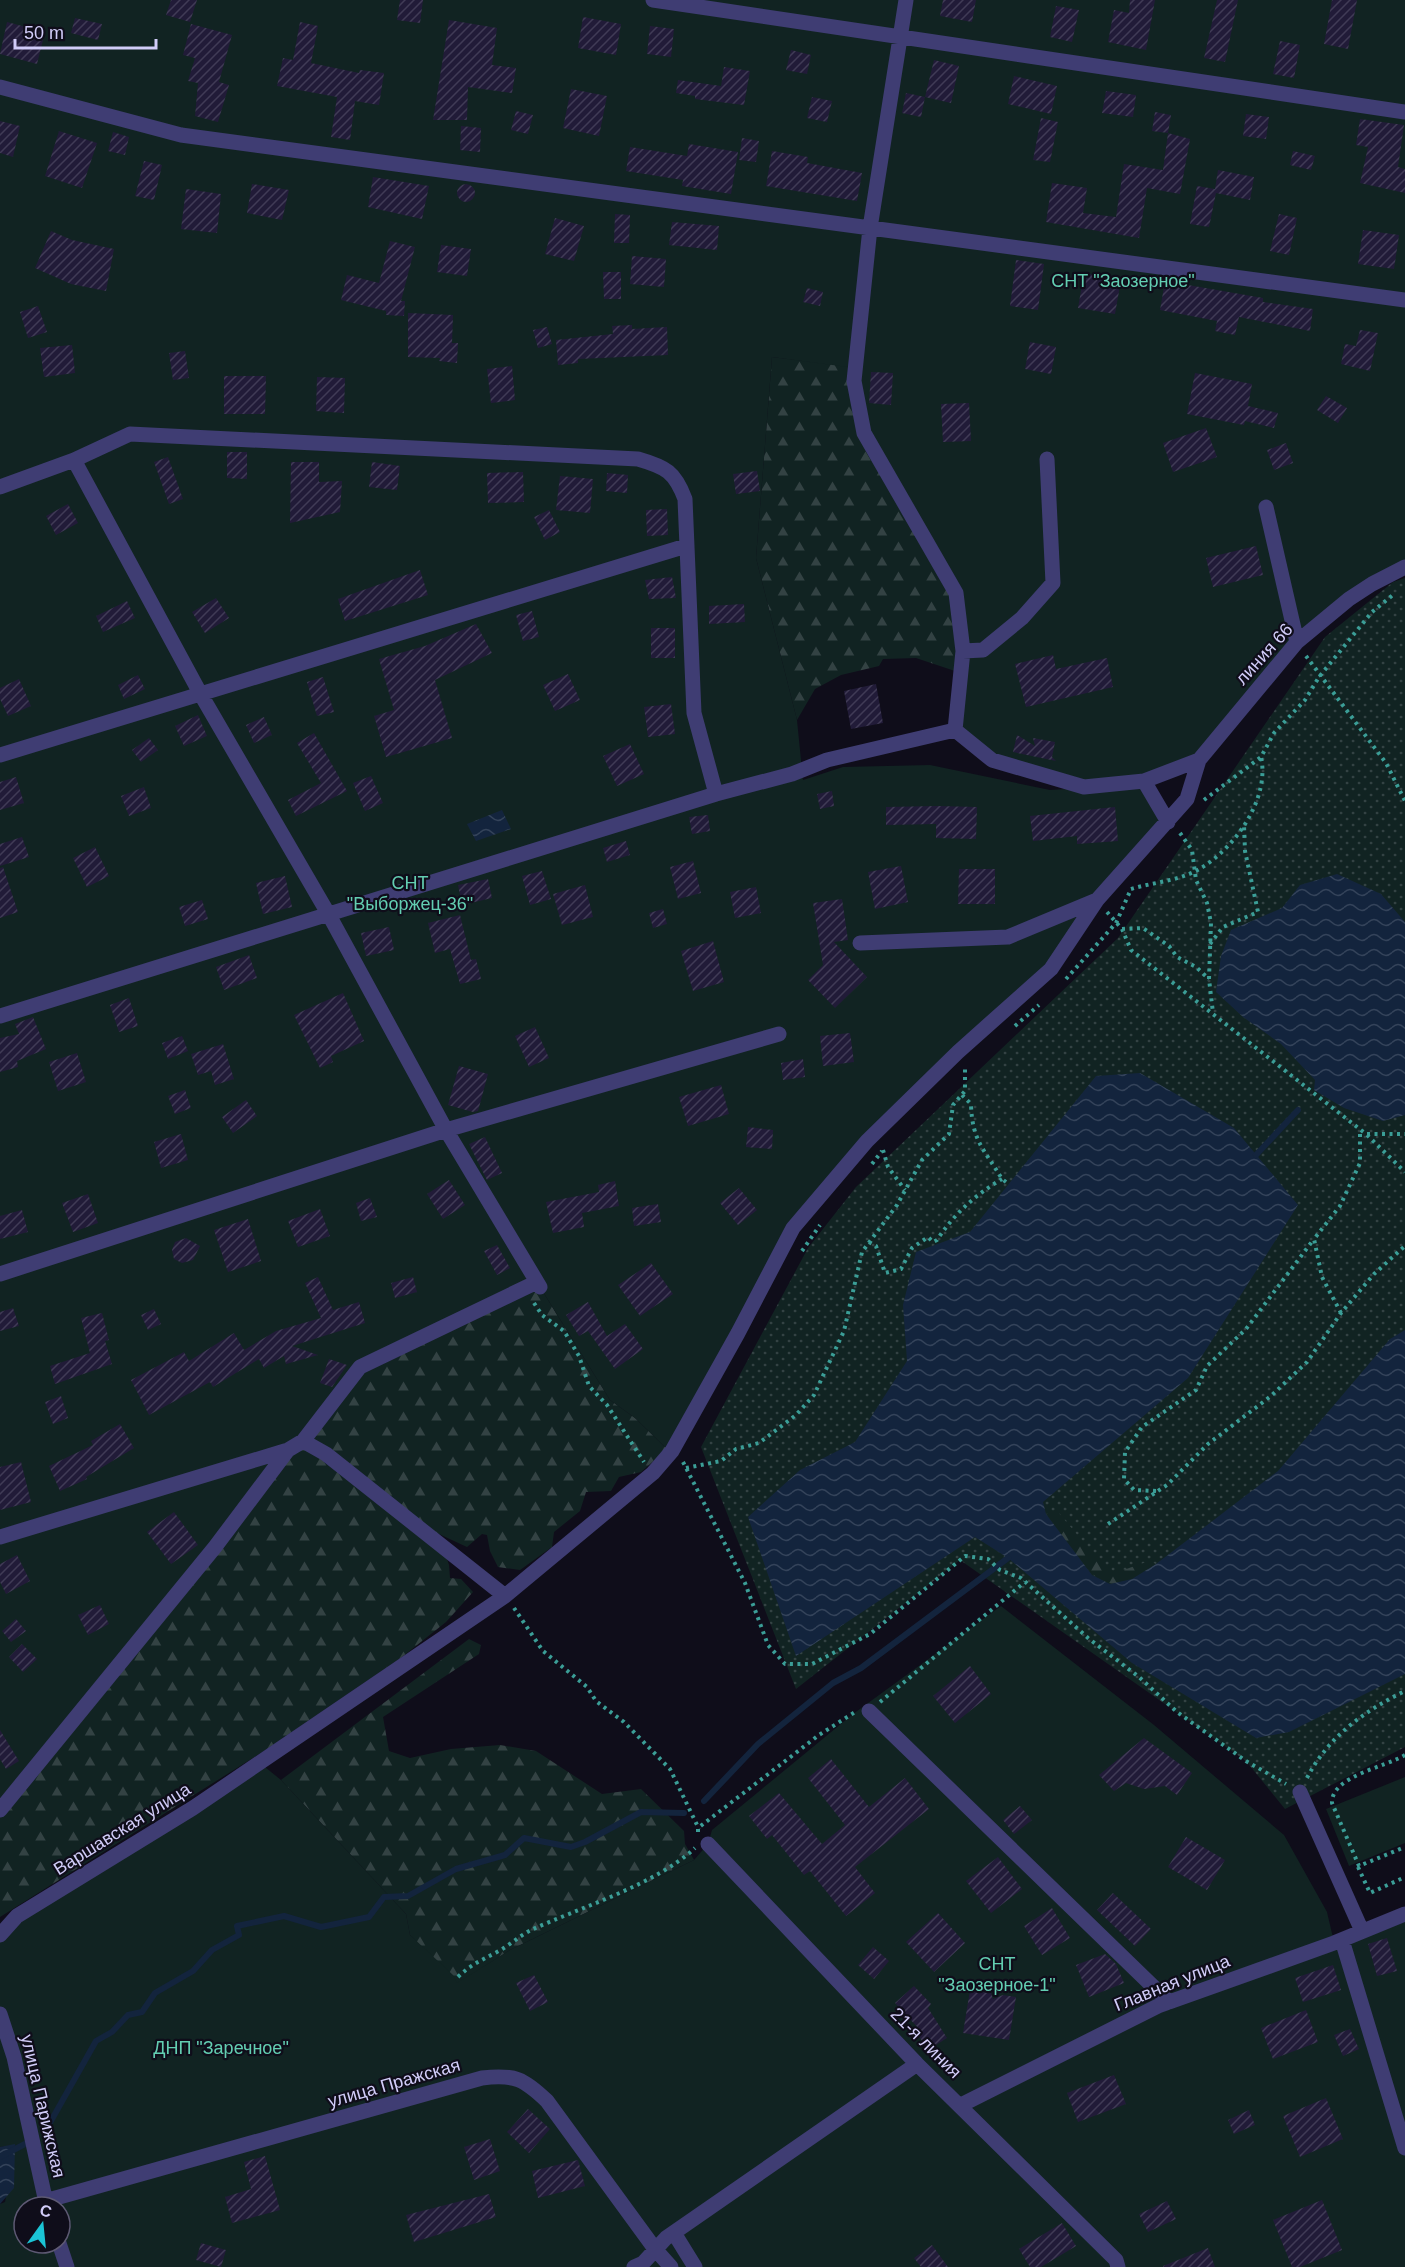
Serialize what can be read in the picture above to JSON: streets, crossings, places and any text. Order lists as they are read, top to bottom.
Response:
{
  "streets": {
    "street": [
      "линия 66",
      "Варшавская улица",
      "Главная улица",
      "21-я линия",
      "улица Пражская",
      "улица Парижская"
    ]
  },
  "crossings": [
    ["линия 66", "Варшавская улица"],
    ["Главная улица", "21-я линия"]
  ],
  "parks": [
    "СНТ \"Заозерное\"",
    "СНТ \"Выборжец-36\"",
    "СНТ \"Заозерное-1\"",
    "ДНП \"Заречное\""
  ],
  "scale_bar": "50 m",
  "north": "top"
}
